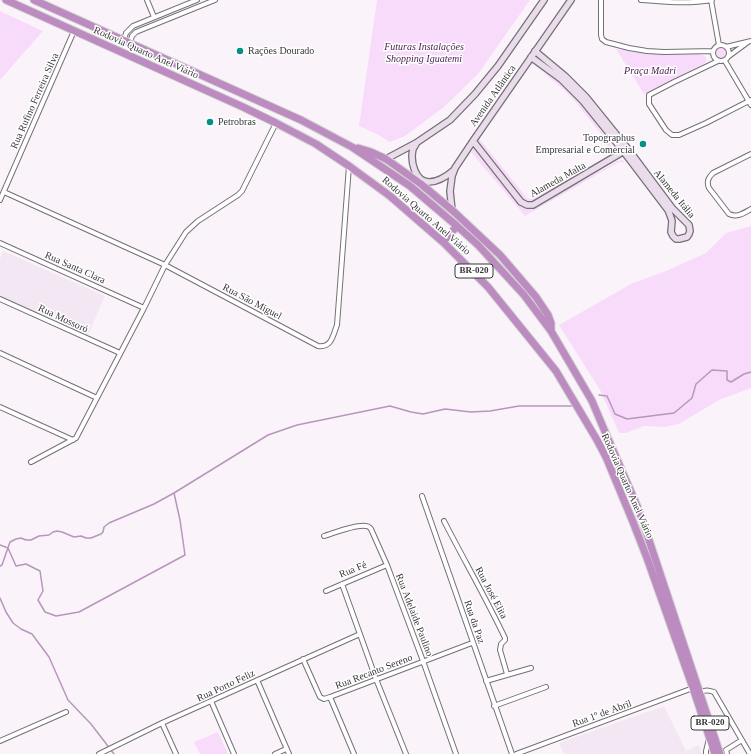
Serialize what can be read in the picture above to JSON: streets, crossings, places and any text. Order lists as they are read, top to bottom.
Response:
{
  "streets": {
    "highway": ["Rodovia Quarto Anel Viário", "BR-020"],
    "street": [
      "Avenida Atlântica",
      "Rua Rufino Ferreira Silva",
      "Alameda Malta",
      "Alameda Itália",
      "Rua Santa Clara",
      "Rua São Miguel",
      "Rua Mossoró",
      "Rua Fé",
      "Rua José Elita",
      "Rua Adelaide Paulino",
      "Rua da Paz",
      "Rua Recanto Sereno",
      "Rua Porto Feliz",
      "Rua 1º de Abril"
    ]
  },
  "crossings": [
    ["Rodovia Quarto Anel Viário", "Rua Rufino Ferreira Silva"],
    ["Rodovia Quarto Anel Viário", "Rua São Miguel"],
    ["Rodovia Quarto Anel Viário", "Rua 1º de Abril"],
    ["Avenida Atlântica", "Alameda Malta"],
    ["Avenida Atlântica", "Alameda Itália"],
    ["Rua Rufino Ferreira Silva", "Rua São Miguel"],
    ["Alameda Malta", "Alameda Itália"],
    ["Rua Fé", "Rua Adelaide Paulino"],
    ["Rua Adelaide Paulino", "Rua Recanto Sereno"],
    ["Rua da Paz", "Rua Recanto Sereno"],
    ["Rua Recanto Sereno", "Rua Porto Feliz"]
  ],
  "parks": ["Futuras Instalações Shopping Iguatemi", "Praça Madri"],
  "places": ["Rações Dourado", "Petrobras", "Topographus Empresarial e Comercial"]
}
